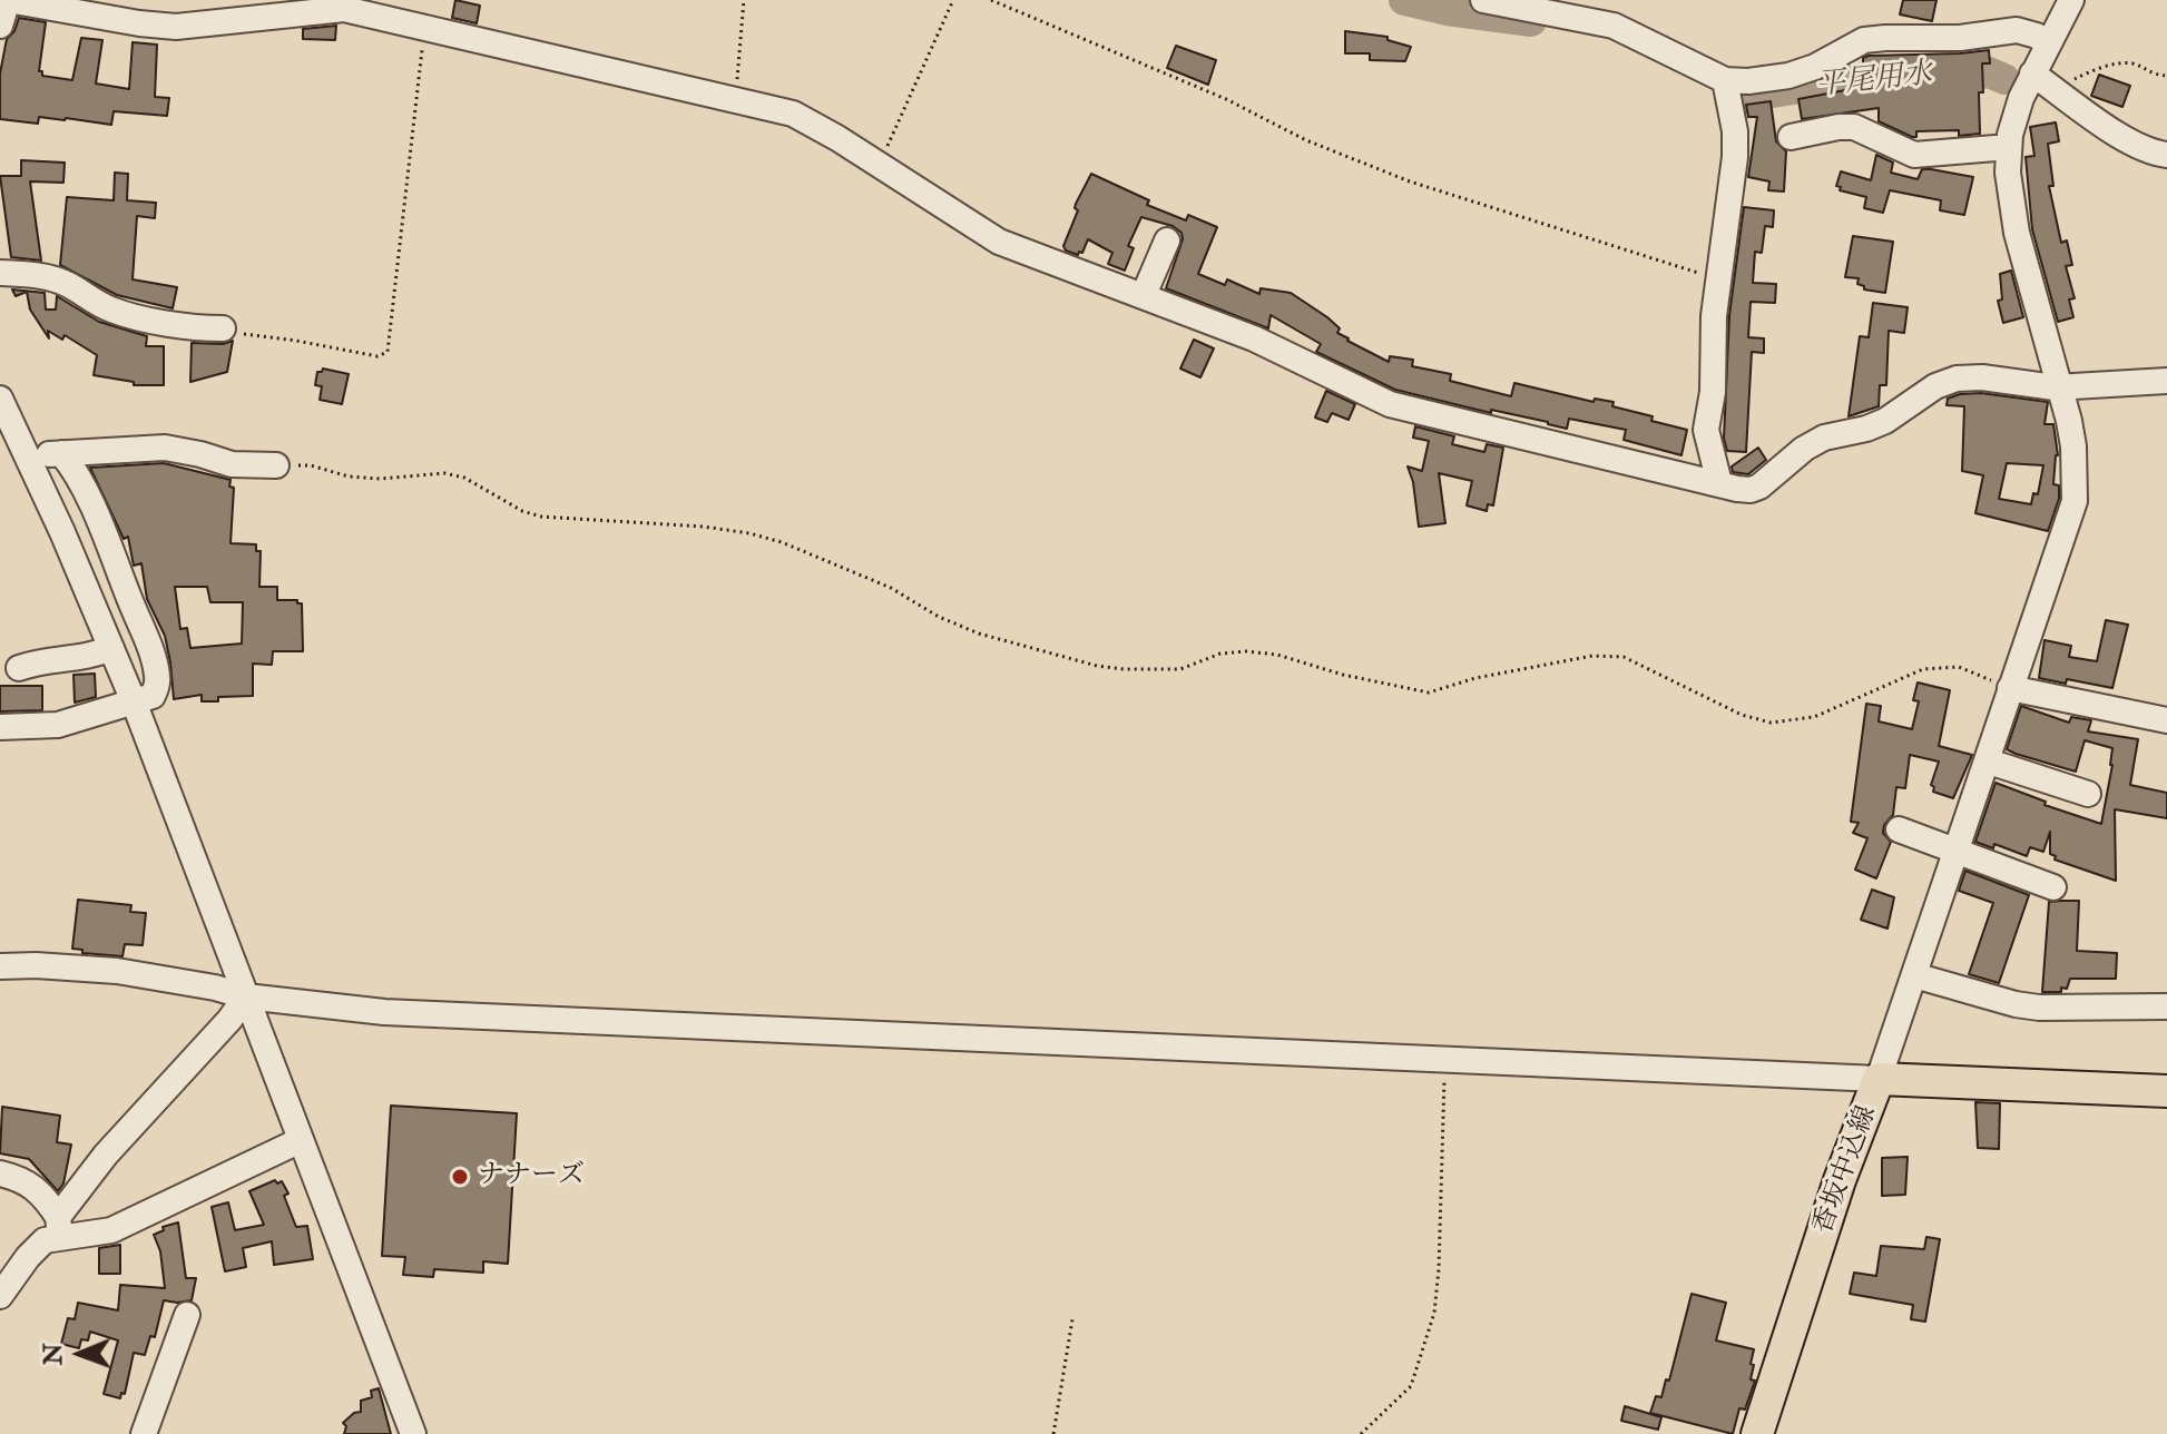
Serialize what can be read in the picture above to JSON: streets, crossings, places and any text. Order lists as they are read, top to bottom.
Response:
{
  "streets": {
    "main road": ["香坂中込線"]
  },
  "water": ["平尾用水"],
  "places": ["ナナーズ"],
  "north": "left"
}
